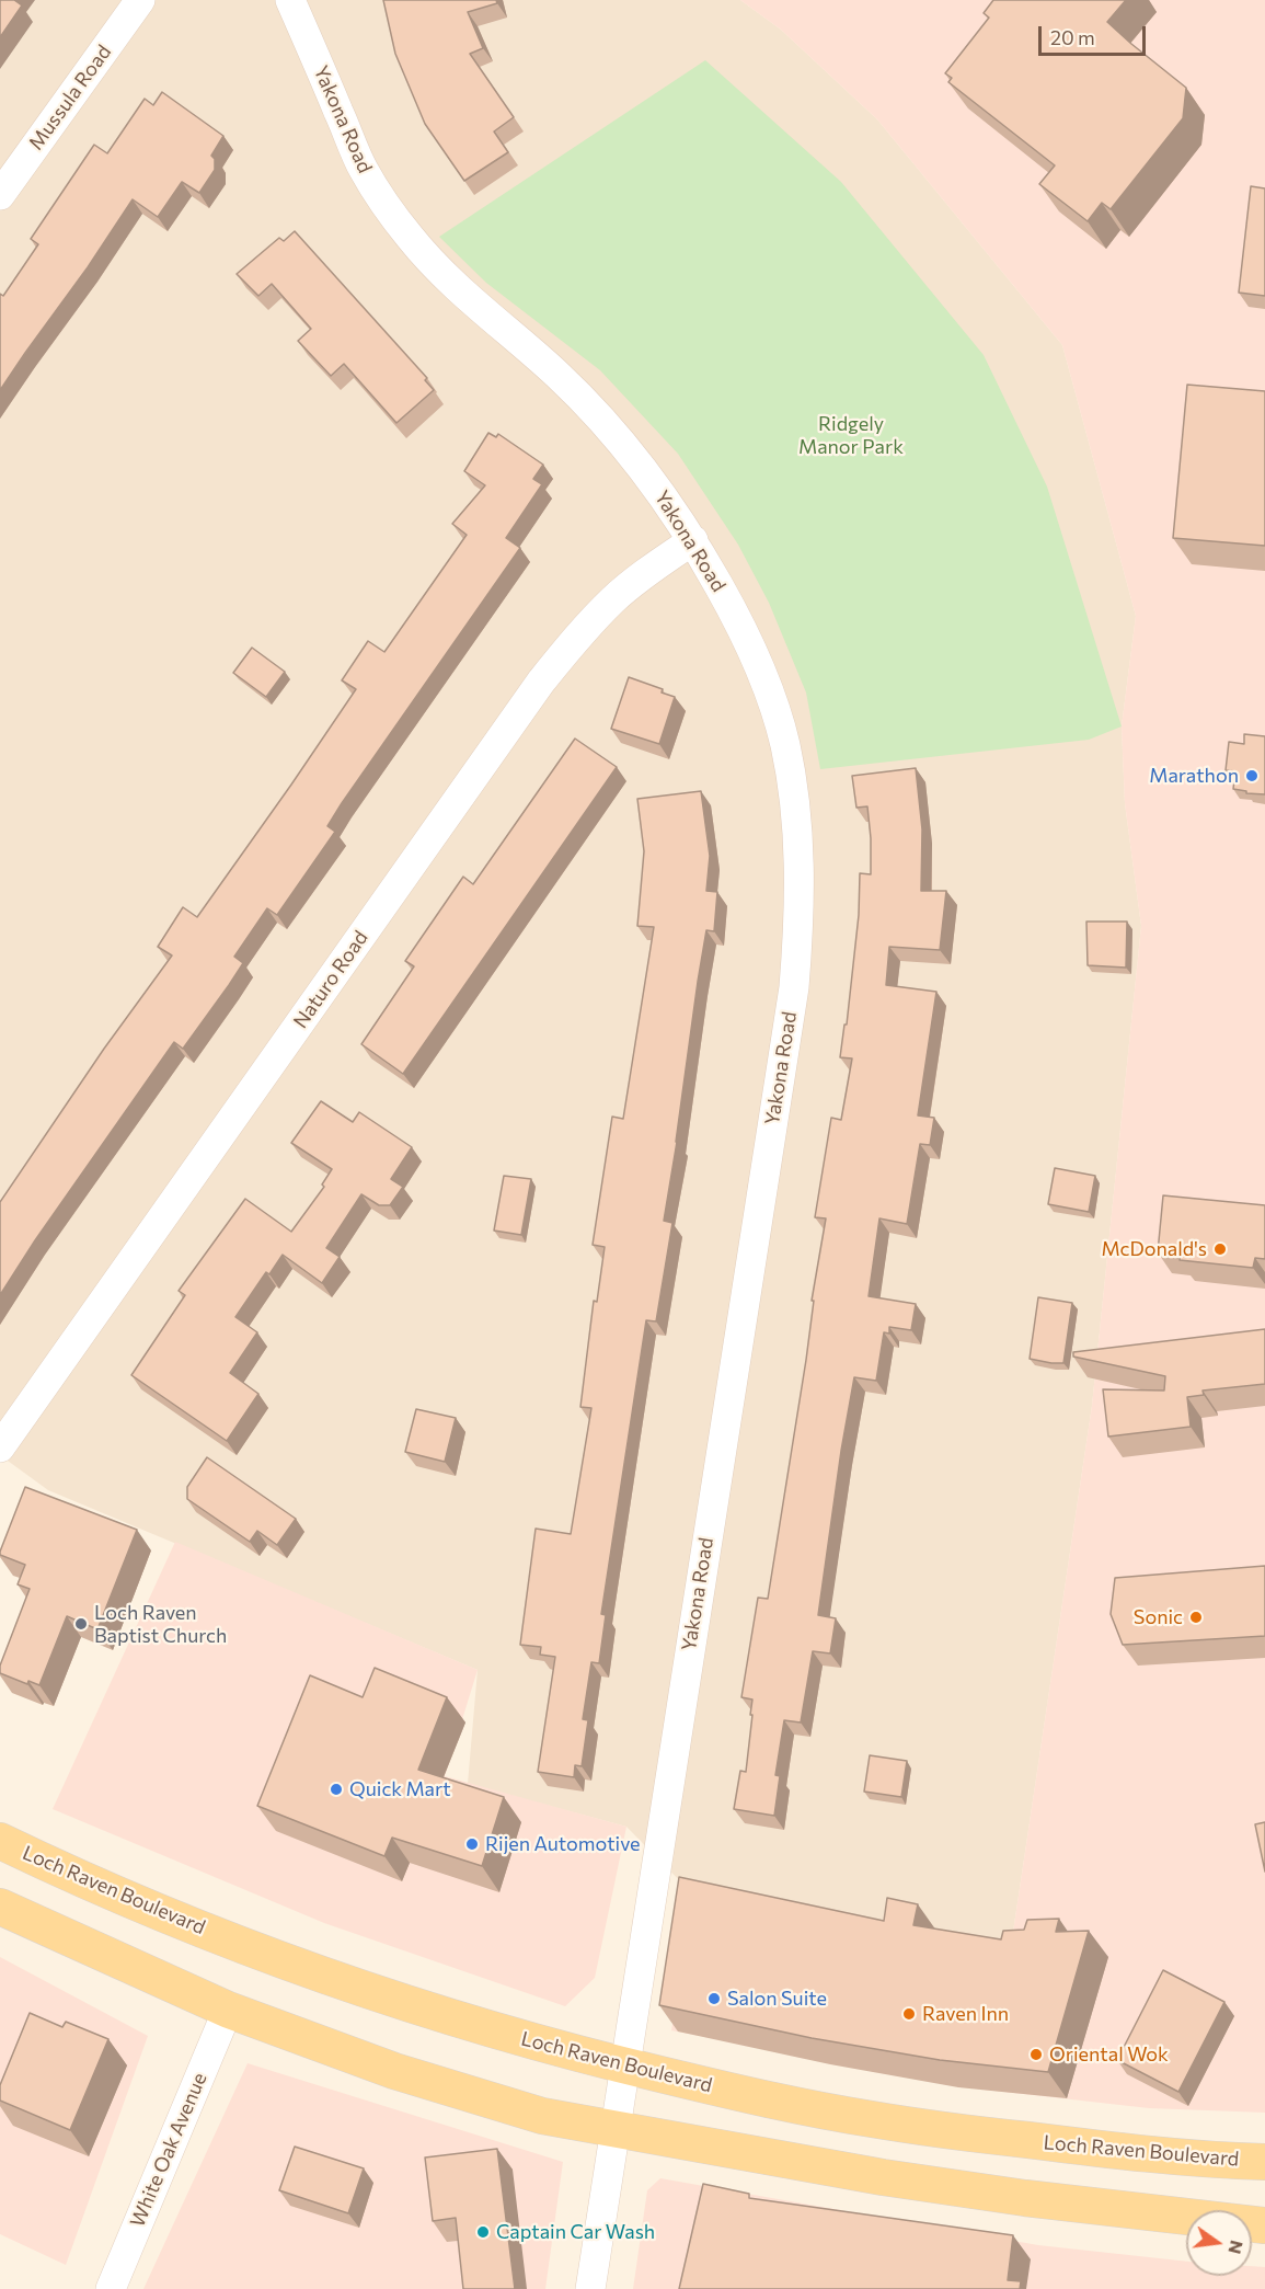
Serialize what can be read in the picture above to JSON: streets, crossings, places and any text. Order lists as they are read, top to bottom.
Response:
{
  "streets": {
    "main road": ["Loch Raven Boulevard"],
    "street": [
      "Mussula Road",
      "Yakona Road",
      "Naturo Road",
      "White Oak Avenue"
    ]
  },
  "crossings": [
    ["Yakona Road", "Naturo Road"],
    ["Yakona Road", "Loch Raven Boulevard"]
  ],
  "parks": ["Ridgely Manor Park"],
  "places": [
    "Marathon",
    "McDonald's",
    "Sonic",
    "Loch Raven Baptist Church",
    "Quick Mart",
    "Rijen Automotive",
    "Salon Suite",
    "Raven Inn",
    "Oriental Wok",
    "Captain Car Wash"
  ],
  "scale_bar": "20 m",
  "north": "right"
}
